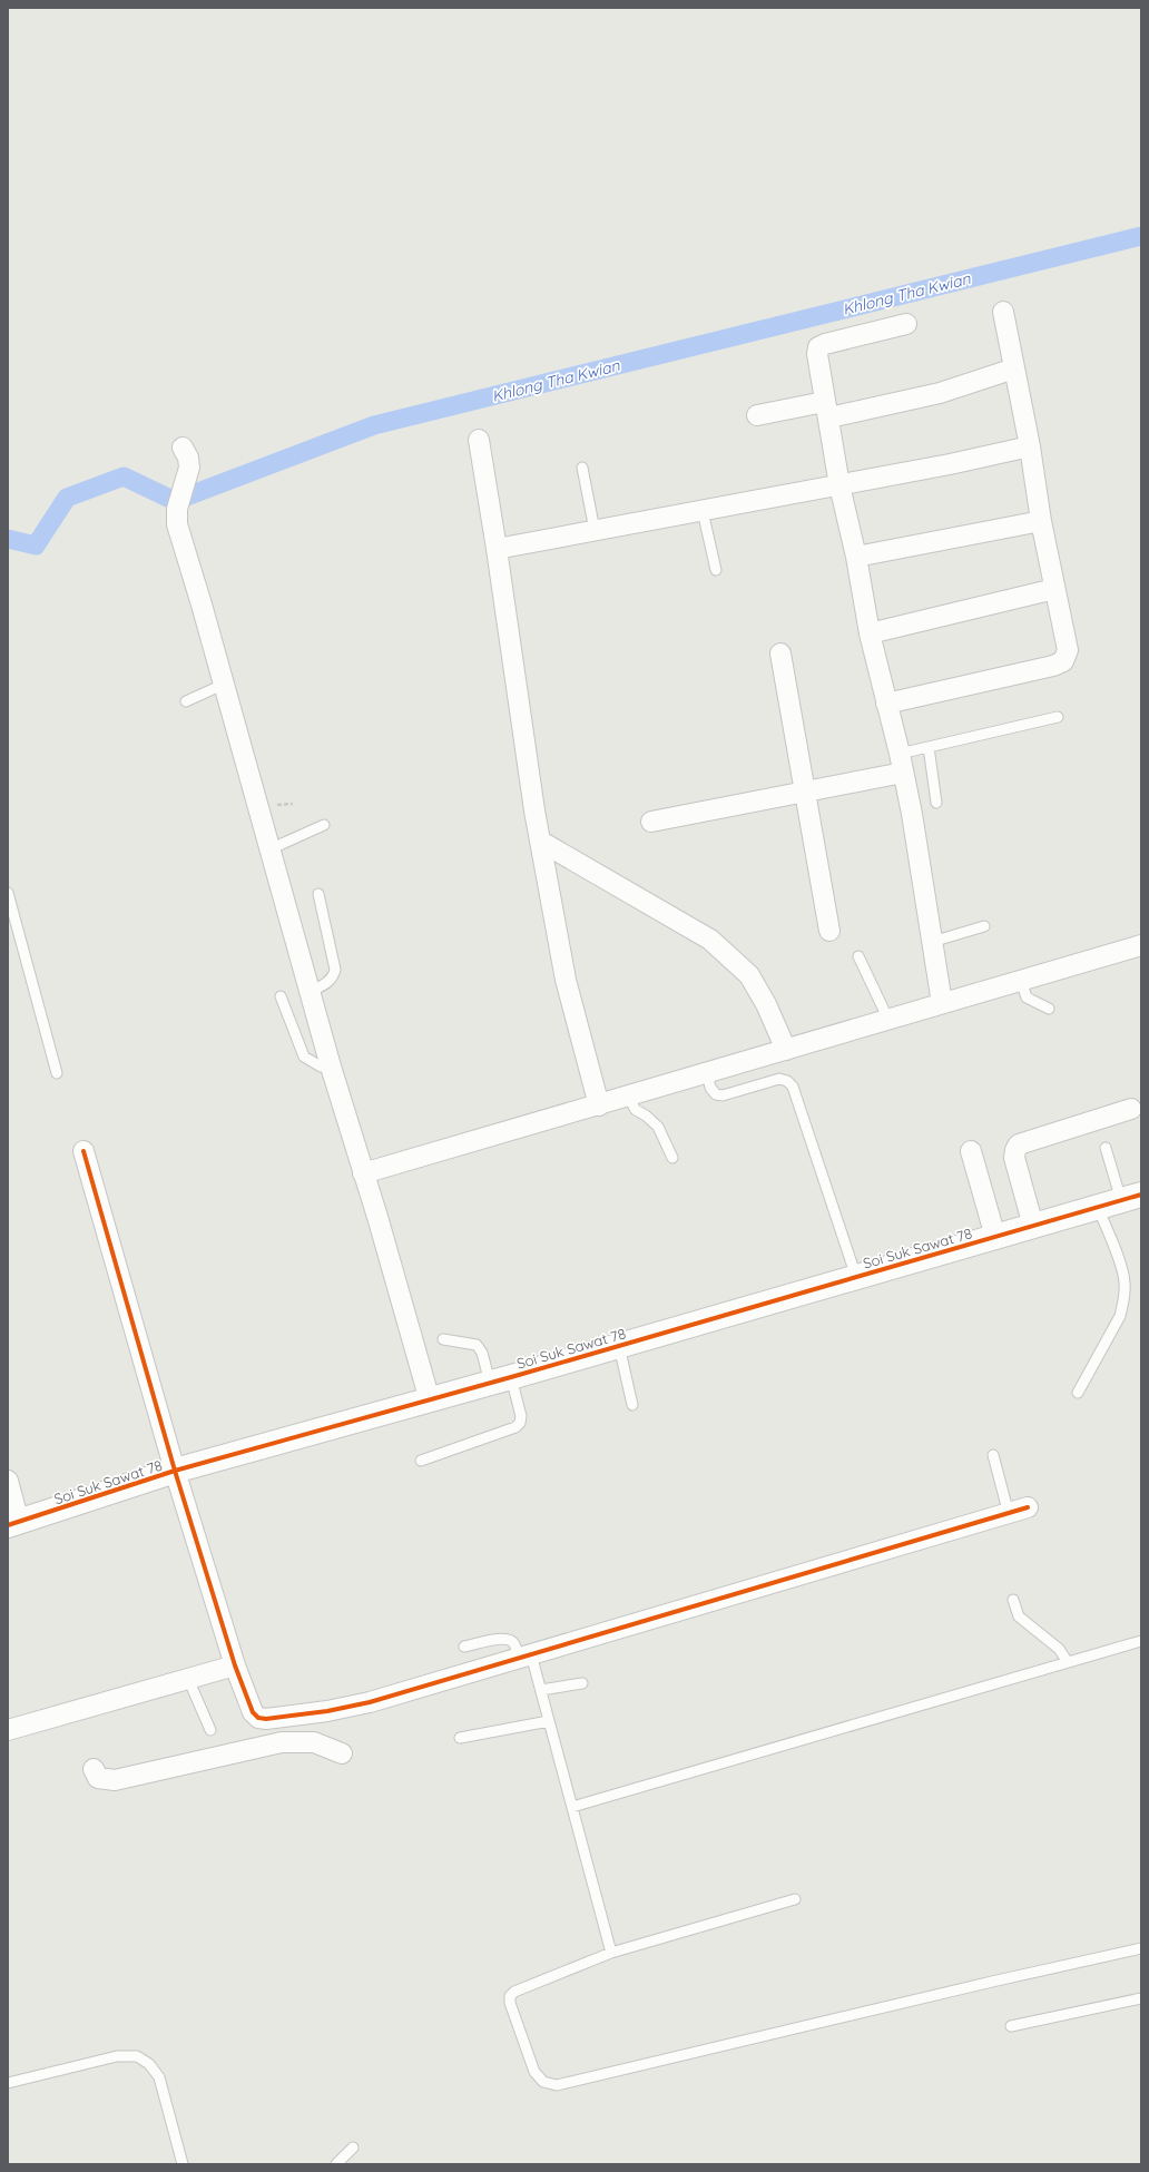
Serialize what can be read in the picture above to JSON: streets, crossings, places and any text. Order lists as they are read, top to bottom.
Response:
{
  "streets": {
    "street": ["Soi Suk Sawat 78"]
  },
  "water": ["Khlong Tha Kwian"]
}
